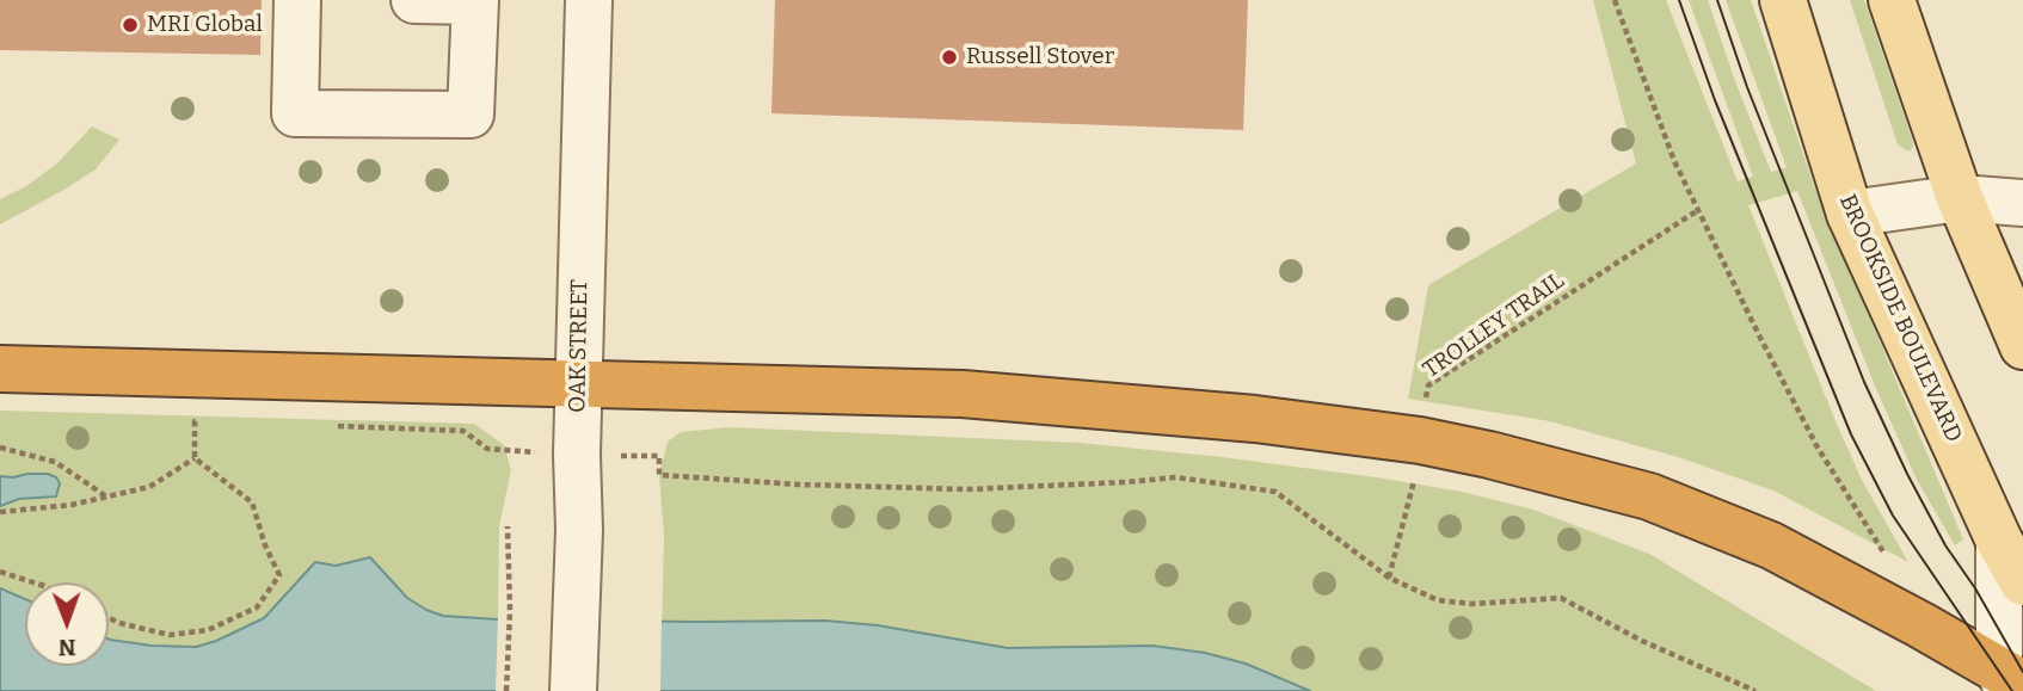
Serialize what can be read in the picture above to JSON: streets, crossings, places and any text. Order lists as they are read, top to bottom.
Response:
{
  "streets": {
    "main road": ["BROOKSIDE BOULEVARD"],
    "street": ["OAK STREET"],
    "path": ["TROLLEY TRAIL"]
  },
  "places": ["MRI Global", "Russell Stover"],
  "north": "bottom"
}
